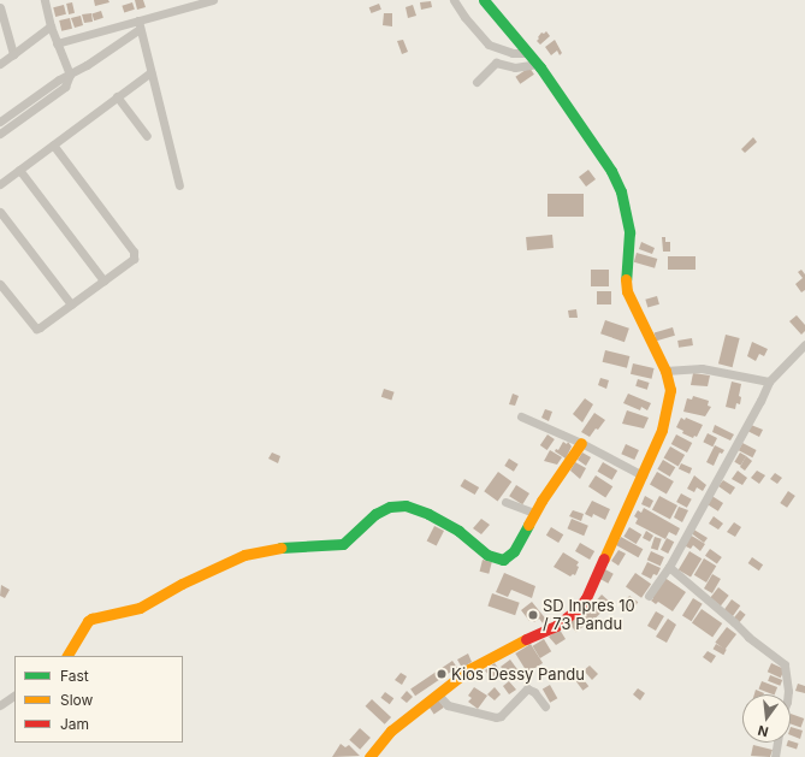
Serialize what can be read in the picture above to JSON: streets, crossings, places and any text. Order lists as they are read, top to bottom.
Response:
{
  "places": ["SD Inpres 10 / 73 Pandu", "Kios Dessy Pandu"],
  "legend": ["Fast", "Slow", "Jam"],
  "north": "bottom"
}
